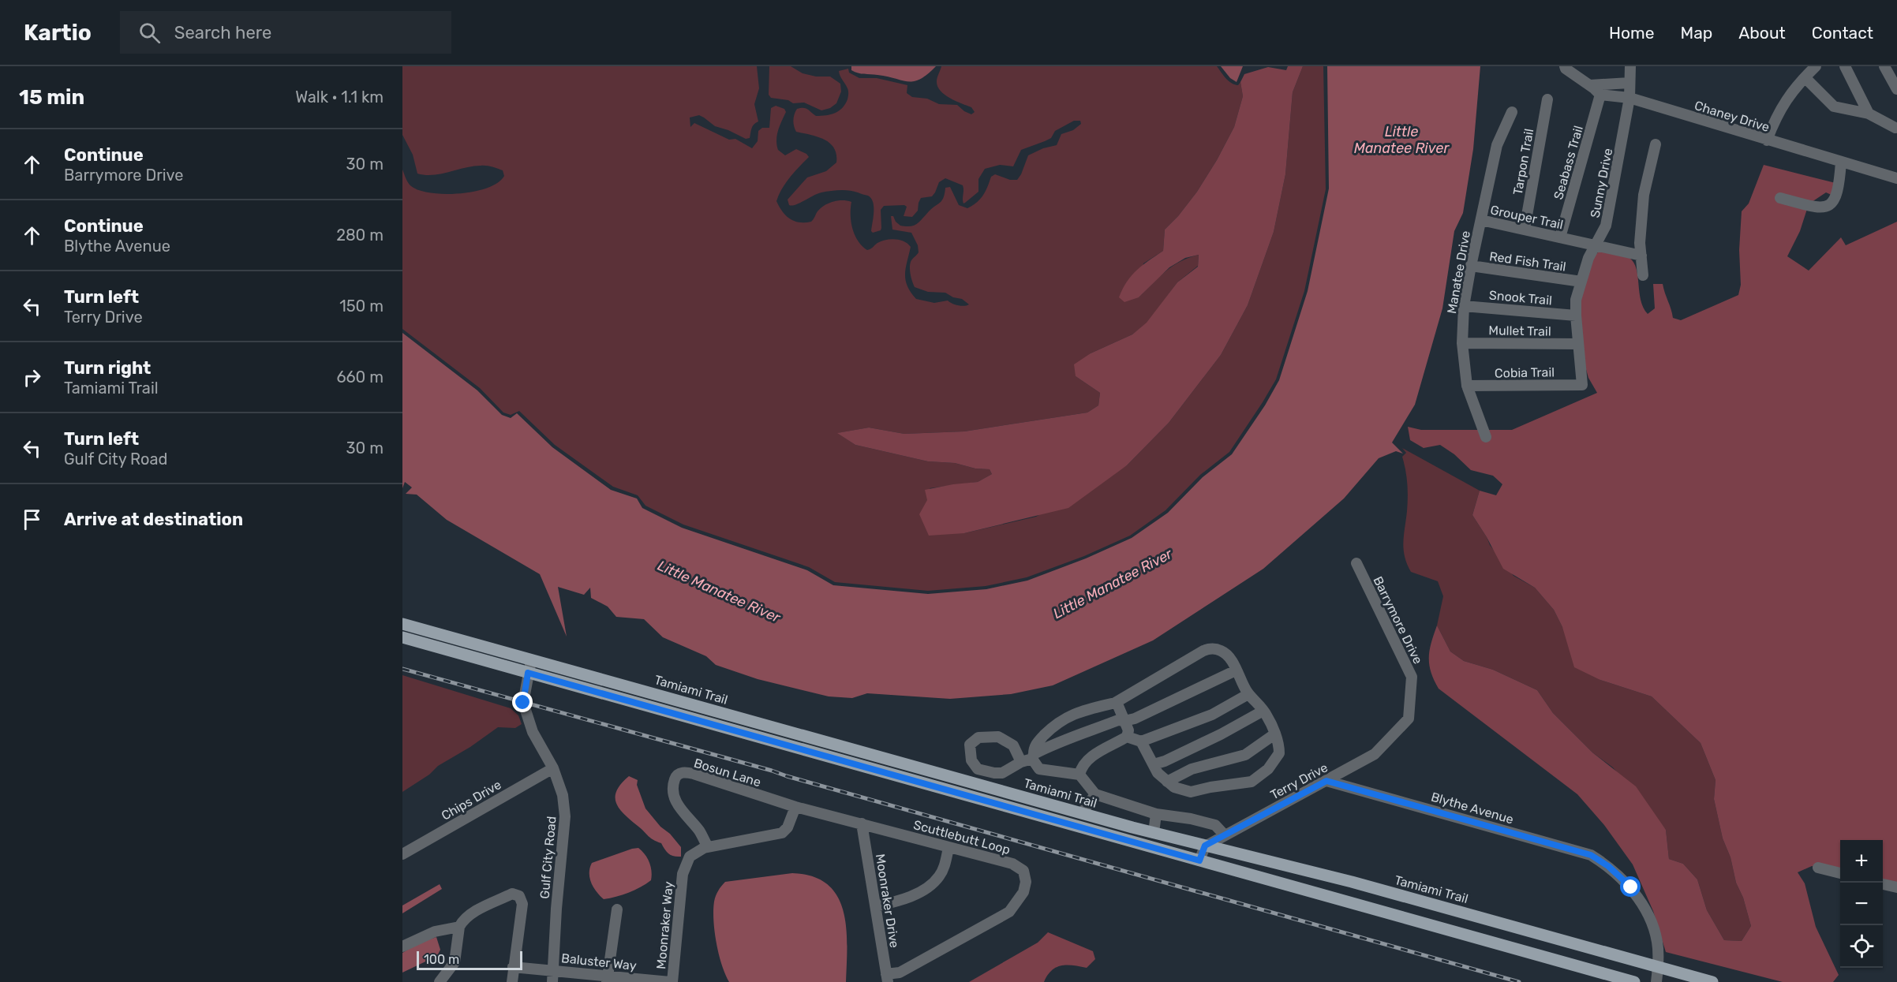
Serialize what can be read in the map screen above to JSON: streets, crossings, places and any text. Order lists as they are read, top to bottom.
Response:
{
  "streets": {
    "main road": ["Tamiami Trail"],
    "street": [
      "Chaney Drive",
      "Tarpon Trail",
      "Seabass Trail",
      "Sunny Drive",
      "Grouper Trail",
      "Red Fish Trail",
      "Manatee Drive",
      "Snook Trail",
      "Mullet Trail",
      "Cobia Trail",
      "Barrymore Drive",
      "Bosun Lane",
      "Terry Drive",
      "Chips Drive",
      "Blythe Avenue",
      "Scuttlebutt Loop",
      "Gulf City Road",
      "Moonraker Drive",
      "Moonraker Way",
      "Baluster Way"
    ]
  },
  "crossings": [
    ["Chaney Drive", "Seabass Trail"],
    ["Chaney Drive", "Sunny Drive"],
    ["Tarpon Trail", "Grouper Trail"],
    ["Seabass Trail", "Grouper Trail"],
    ["Sunny Drive", "Grouper Trail"],
    ["Sunny Drive", "Red Fish Trail"],
    ["Sunny Drive", "Snook Trail"],
    ["Sunny Drive", "Mullet Trail"],
    ["Sunny Drive", "Cobia Trail"],
    ["Grouper Trail", "Manatee Drive"],
    ["Red Fish Trail", "Manatee Drive"],
    ["Manatee Drive", "Snook Trail"],
    ["Manatee Drive", "Mullet Trail"],
    ["Manatee Drive", "Cobia Trail"],
    ["Barrymore Drive", "Terry Drive"],
    ["Tamiami Trail", "Terry Drive"],
    ["Tamiami Trail", "Blythe Avenue"],
    ["Tamiami Trail", "Gulf City Road"],
    ["Bosun Lane", "Scuttlebutt Loop"],
    ["Bosun Lane", "Moonraker Way"],
    ["Terry Drive", "Blythe Avenue"],
    ["Chips Drive", "Gulf City Road"],
    ["Scuttlebutt Loop", "Moonraker Drive"],
    ["Scuttlebutt Loop", "Moonraker Way"],
    ["Gulf City Road", "Baluster Way"],
    ["Moonraker Way", "Baluster Way"]
  ],
  "water": ["Little Manatee River"],
  "scale_bar": "100 m",
  "page": {
    "header": "Kartio",
    "search": "Search here",
    "nav": [
      "Home",
      "Map",
      "About",
      "Contact"
    ],
    "heading": ["15 min", "Walk · 1.1 km"],
    "list": [
      ["Continue", "Barrymore Drive", "30 m"],
      ["Continue", "Blythe Avenue", "280 m"],
      ["Turn left", "Terry Drive", "150 m"],
      ["Turn right", "Tamiami Trail", "660 m"],
      ["Turn left", "Gulf City Road", "30 m"],
      "Arrive at destination"
    ],
    "map_buttons": ["+", "−"],
    "scale": "100 m"
  }
}
